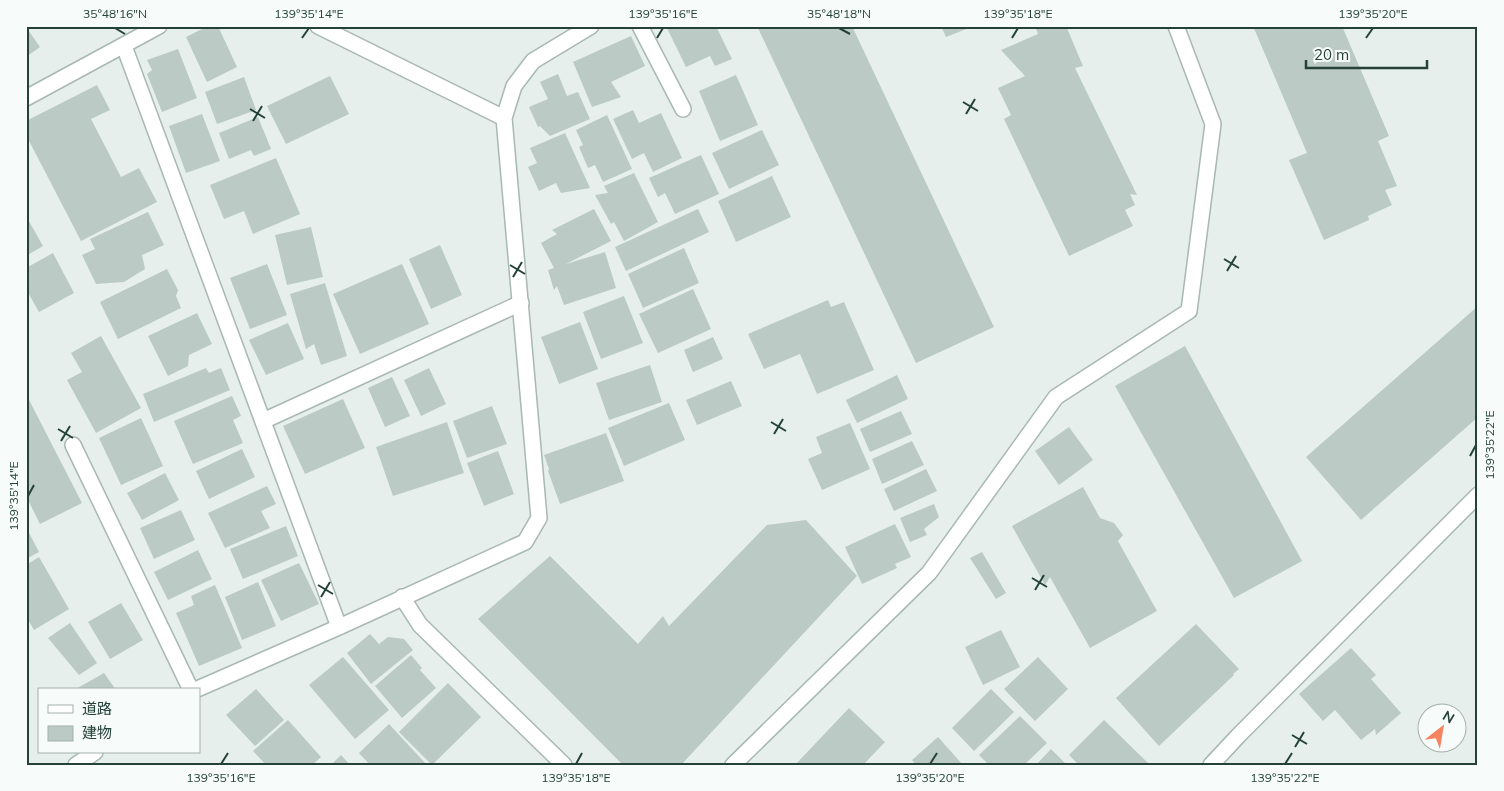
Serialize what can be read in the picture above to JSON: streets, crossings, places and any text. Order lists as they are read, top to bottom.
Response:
{
  "legend": ["道路", "建物"],
  "scale_bar": "20 m",
  "north": "top right",
  "coordinates": [
    "35°48'16\"N",
    "139°35'14\"E",
    "139°35'16\"E",
    "35°48'18\"N",
    "139°35'18\"E",
    "139°35'20\"E",
    "139°35'22\"E"
  ]
}
